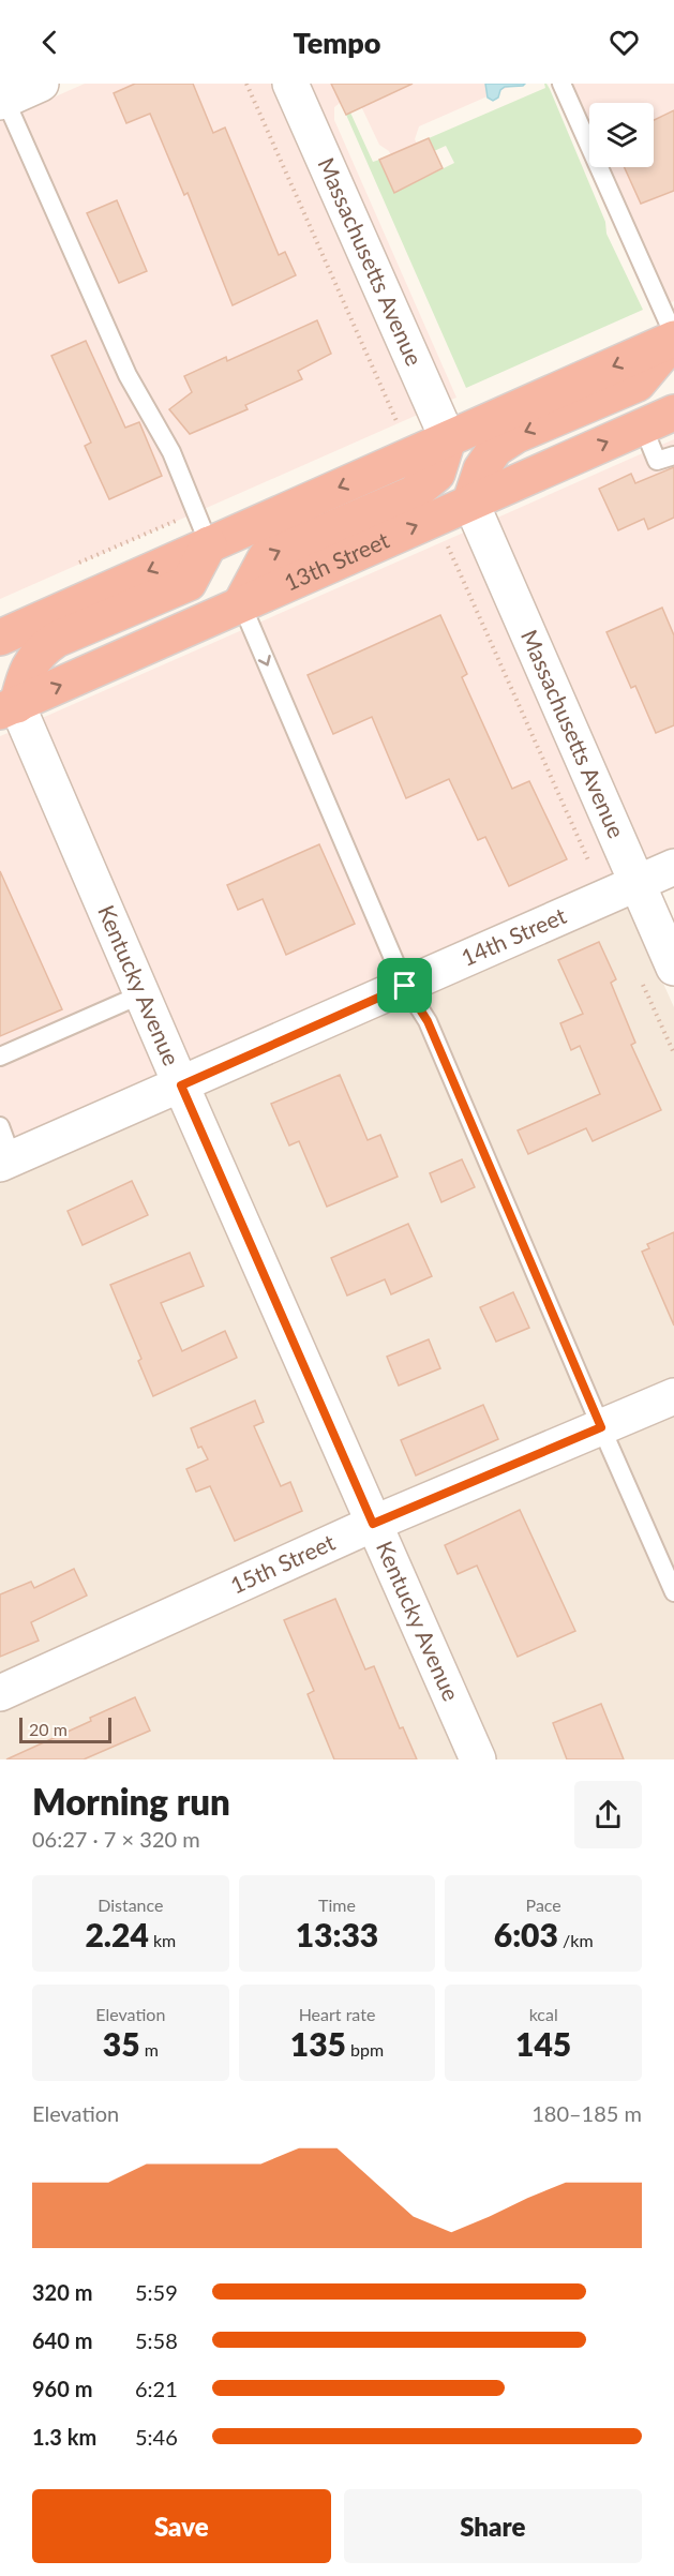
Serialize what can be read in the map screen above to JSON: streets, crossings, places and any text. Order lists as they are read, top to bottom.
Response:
{
  "streets": {
    "highway": ["13th Street"],
    "street": [
      "Massachusetts Avenue",
      "14th Street",
      "Kentucky Avenue",
      "15th Street"
    ]
  },
  "crossings": [
    ["Massachusetts Avenue", "13th Street"],
    ["Massachusetts Avenue", "14th Street"],
    ["13th Street", "Kentucky Avenue"],
    ["14th Street", "Kentucky Avenue"],
    ["Kentucky Avenue", "15th Street"]
  ],
  "scale_bar": "20 m",
  "page": {
    "header": "Tempo",
    "scale": "20 m",
    "heading": ["Morning run", "06:27 · 7 × 320 m"],
    "stats": [
      ["Distance", "2.24 km"],
      ["Time", "13:33"],
      ["Pace", "6:03 /km"],
      ["Elevation", "35 m"],
      ["Heart rate", "135 bpm"],
      ["kcal", "145"]
    ],
    "chart": ["Elevation", "180–185 m"],
    "list": [
      {
        "name": "320 m",
        "note": "5:59"
      },
      {
        "name": "640 m",
        "note": "5:58"
      },
      {
        "name": "960 m",
        "note": "6:21"
      },
      {
        "name": "1.3 km",
        "note": "5:46"
      }
    ],
    "buttons": ["Save", "Share"]
  }
}
